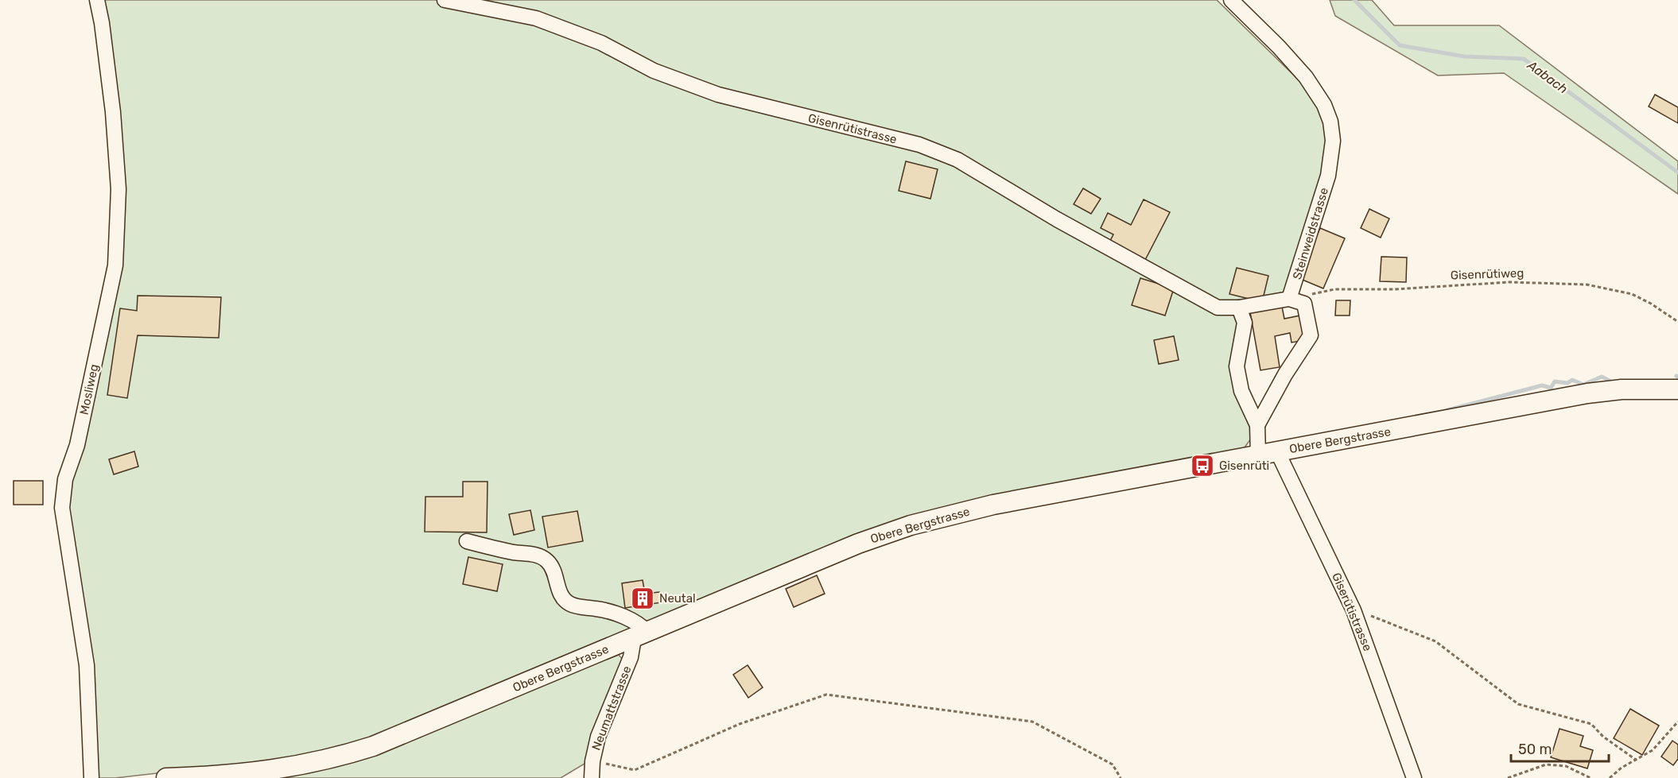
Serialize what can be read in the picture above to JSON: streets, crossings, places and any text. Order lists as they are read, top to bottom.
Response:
{
  "streets": {
    "main road": ["Obere Bergstrasse"],
    "street": [
      "Gisenrütistrasse",
      "Steinweidstrasse",
      "Mosliweg",
      "Giserütistrasse",
      "Neumattstrasse"
    ],
    "path": ["Gisenrütiweg"]
  },
  "crossings": [
    ["Steinweidstrasse", "Gisenrütiweg"],
    ["Obere Bergstrasse", "Giserütistrasse"],
    ["Obere Bergstrasse", "Neumattstrasse"]
  ],
  "water": ["Aabach"],
  "places": {
    "bus stop": ["Gisenrüti"],
    "building": ["Neutal"]
  },
  "scale_bar": "50 m"
}
